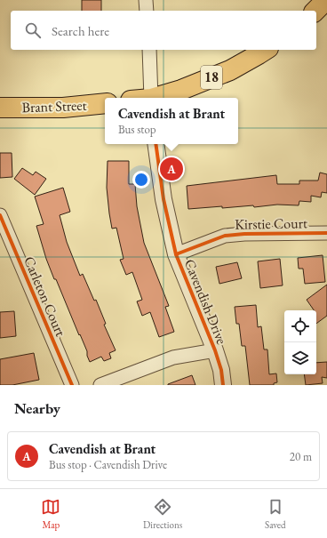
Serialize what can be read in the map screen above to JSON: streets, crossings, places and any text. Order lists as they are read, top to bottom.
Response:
{
  "streets": {
    "main road": ["18", "Brant Street"],
    "street": ["Kirstie Court", "Carleton Court", "Cavendish Drive"]
  },
  "crossings": [
    ["Kirstie Court", "Cavendish Drive"]
  ],
  "page": {
    "search": "Search here",
    "popup": ["Cavendish at Brant", "Bus stop"],
    "pins": "A",
    "heading": "Nearby",
    "list": [
      {
        "mark": "A",
        "name": "Cavendish at Brant",
        "note": "Bus stop · Cavendish Drive",
        "value": "20 m"
      }
    ],
    "nav": ["Map", "Directions", "Saved"]
  }
}
